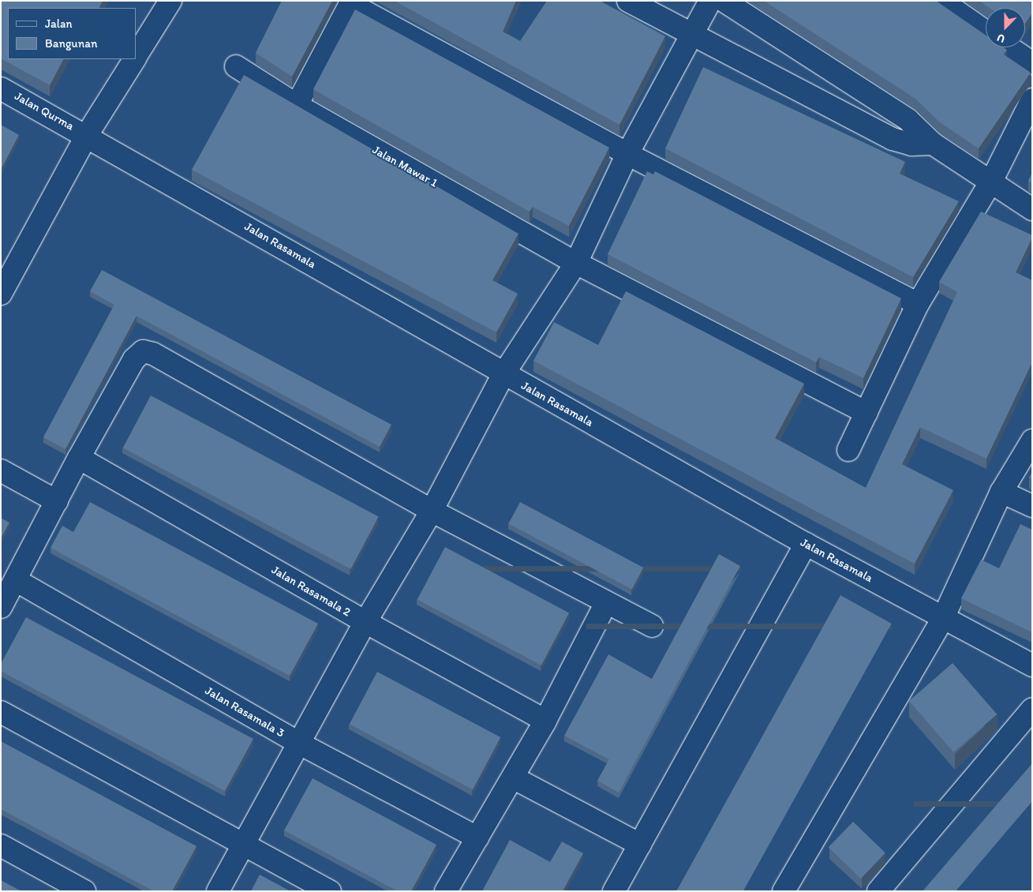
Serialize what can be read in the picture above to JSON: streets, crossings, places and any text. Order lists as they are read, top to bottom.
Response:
{
  "streets": {
    "street": [
      "Jalan Qurma",
      "Jalan Mawar 1",
      "Jalan Rasamala",
      "Jalan Rasamala 2",
      "Jalan Rasamala 3"
    ]
  },
  "crossings": [
    ["Jalan Qurma", "Jalan Rasamala"]
  ],
  "legend": ["Jalan", "Bangunan"],
  "north": "bottom"
}
